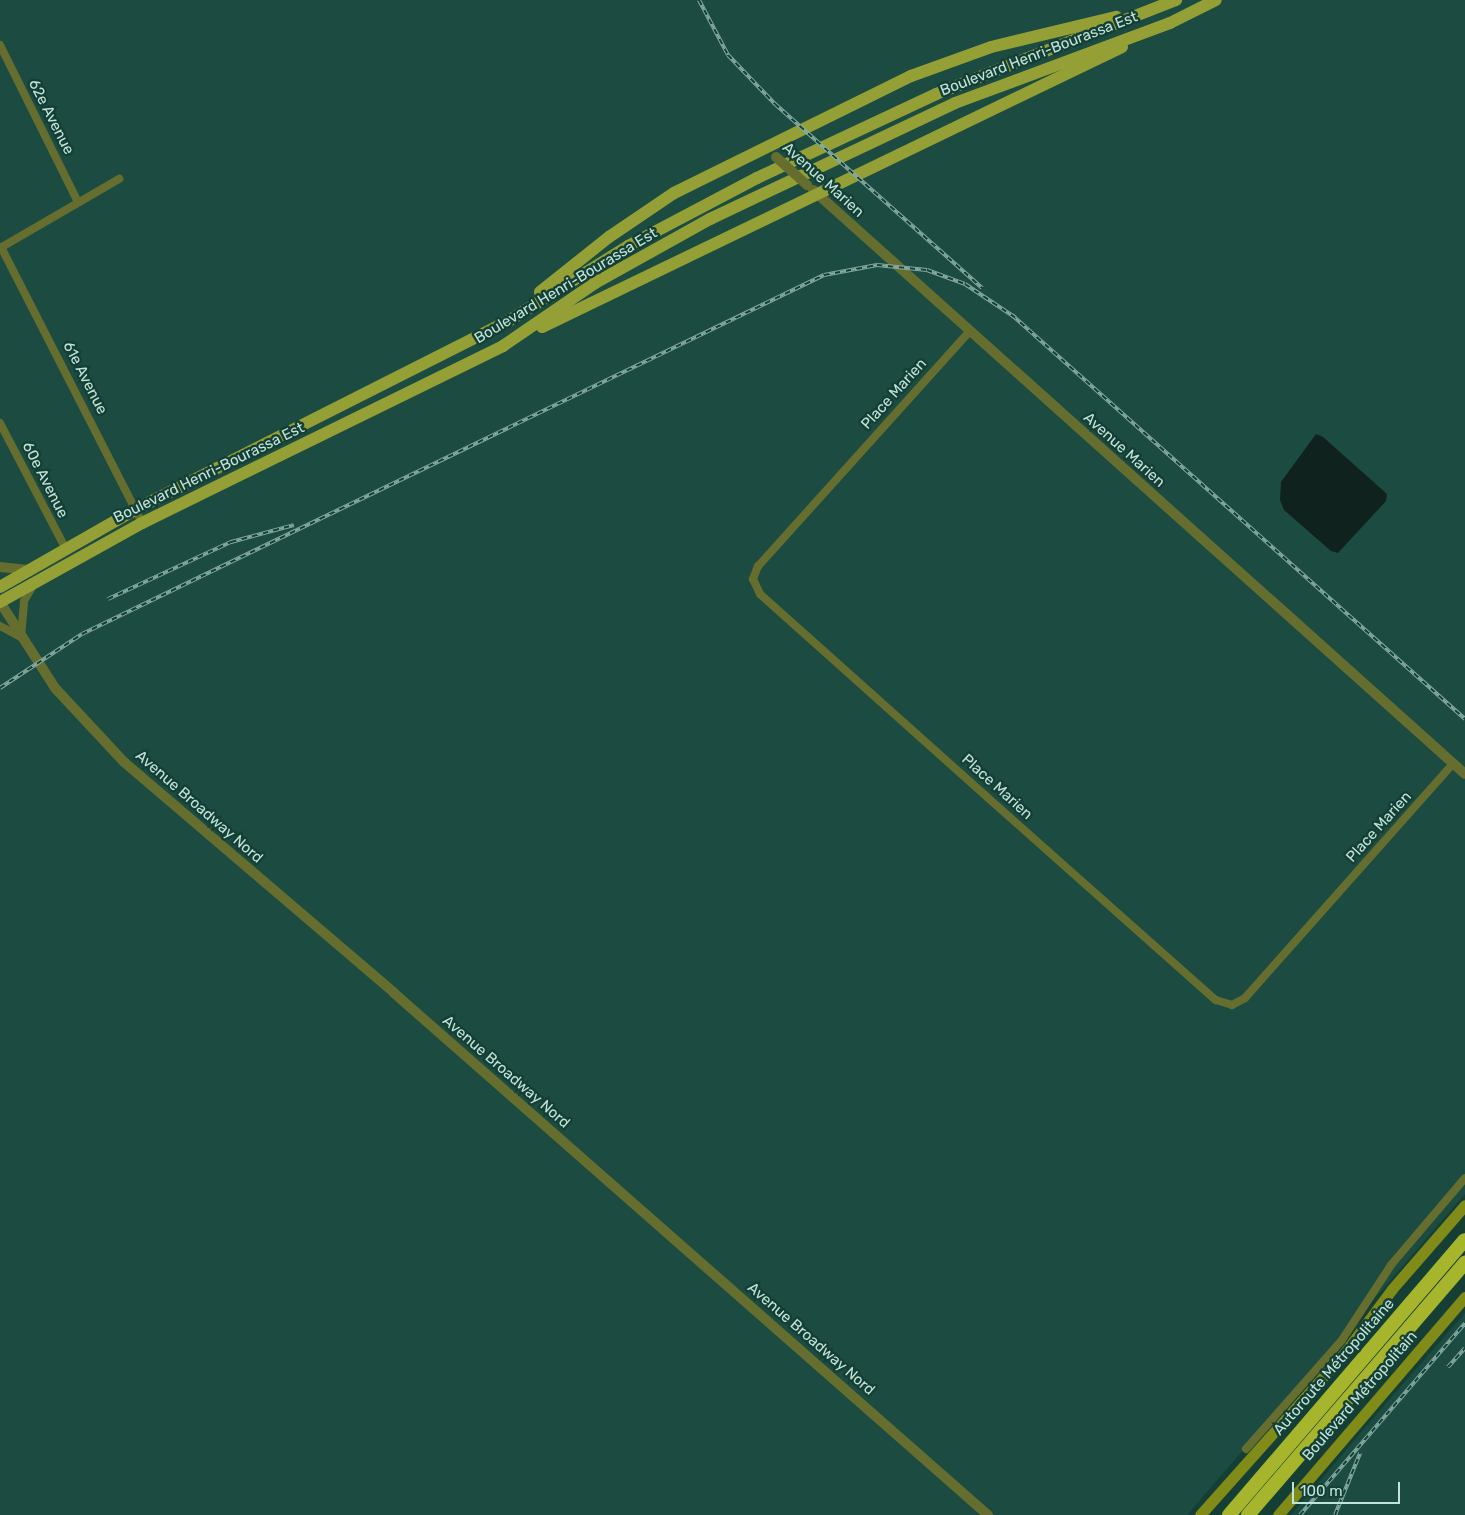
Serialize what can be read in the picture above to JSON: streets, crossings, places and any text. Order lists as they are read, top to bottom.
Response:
{
  "streets": {
    "highway": ["Autoroute Métropolitaine"],
    "main road": ["Boulevard Henri-Bourassa Est", "Boulevard Métropolitain"],
    "street": [
      "62e Avenue",
      "Avenue Marien",
      "61e Avenue",
      "Place Marien",
      "60e Avenue",
      "Avenue Broadway Nord"
    ]
  },
  "crossings": [
    ["Boulevard Henri-Bourassa Est", "61e Avenue"],
    ["Boulevard Henri-Bourassa Est", "60e Avenue"],
    ["Boulevard Henri-Bourassa Est", "Avenue Broadway Nord"],
    ["Avenue Marien", "Place Marien"]
  ],
  "scale_bar": "100 m"
}
